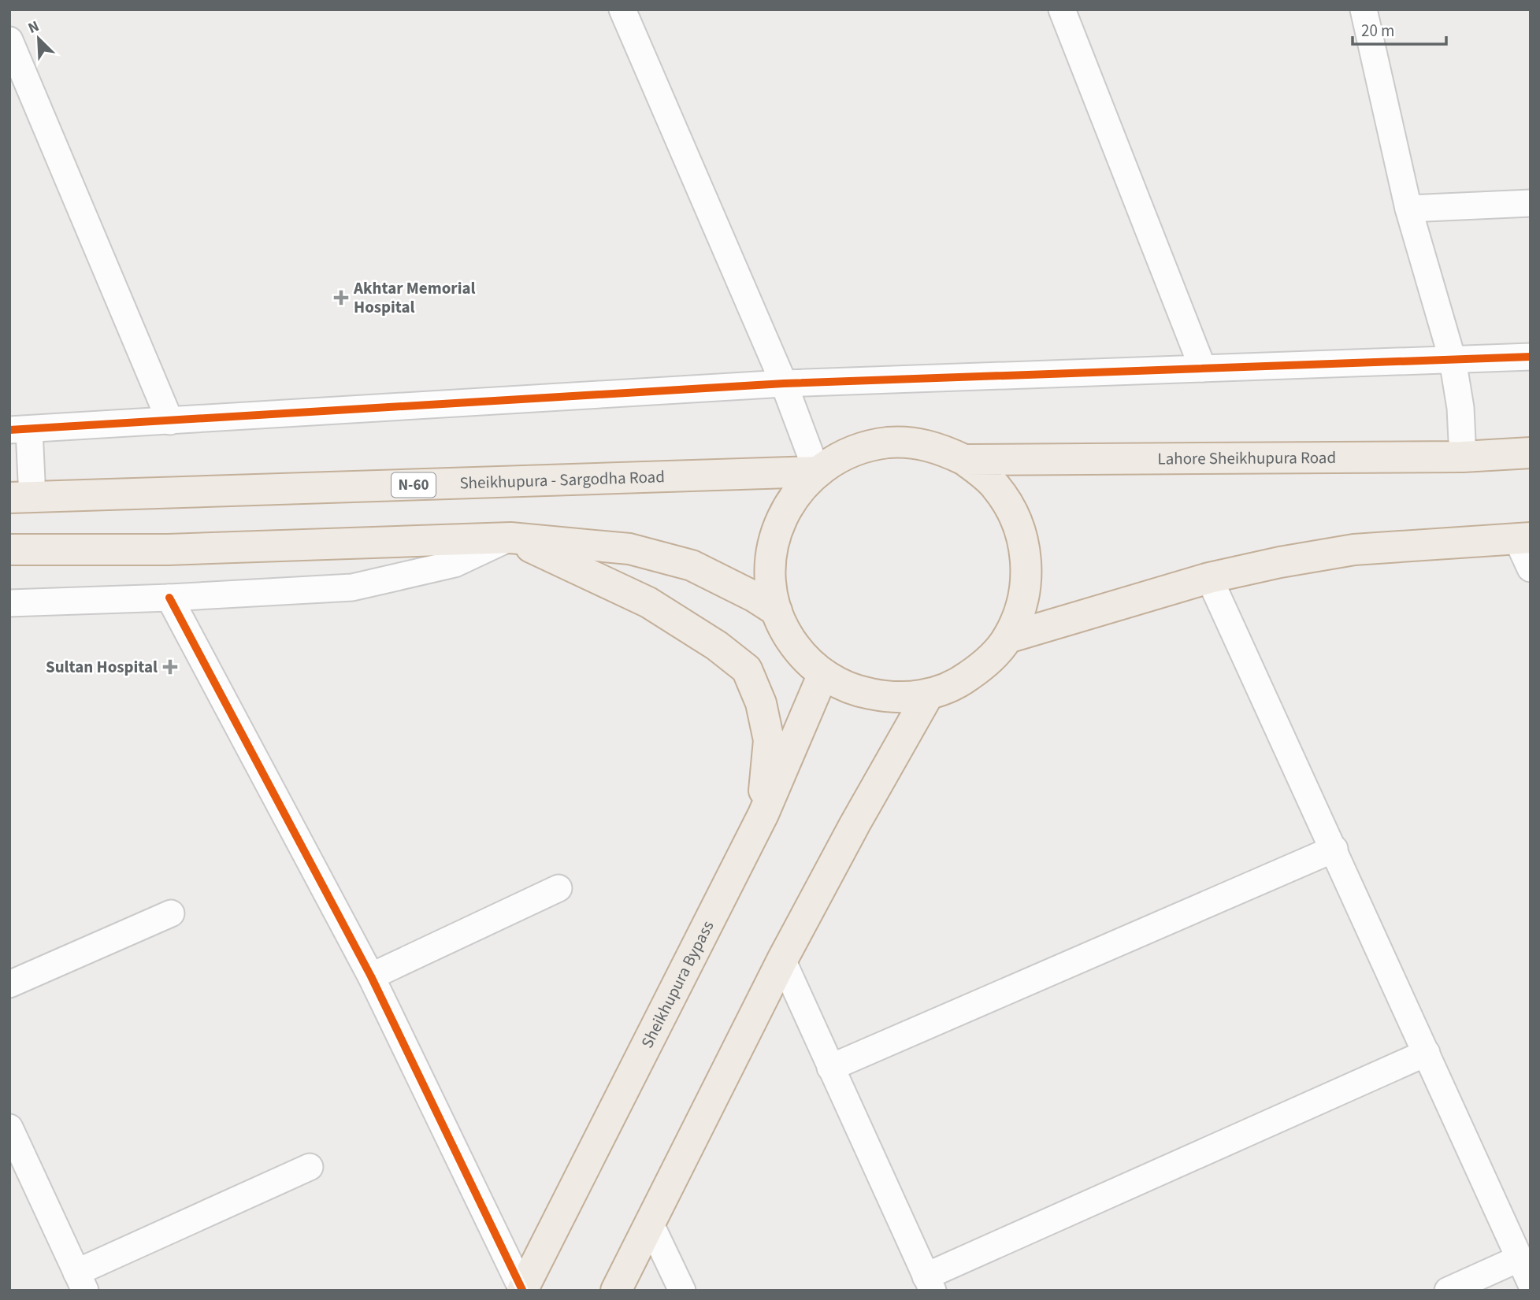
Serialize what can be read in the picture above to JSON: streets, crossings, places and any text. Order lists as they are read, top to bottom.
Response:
{
  "streets": {
    "highway": [
      "Lahore Sheikhupura Road",
      "Sheikhupura - Sargodha Road",
      "N-60",
      "Sheikhupura Bypass"
    ]
  },
  "places": {
    "health": ["Akhtar Memorial Hospital", "Sultan Hospital"]
  },
  "scale_bar": "20 m",
  "north": "top left"
}
